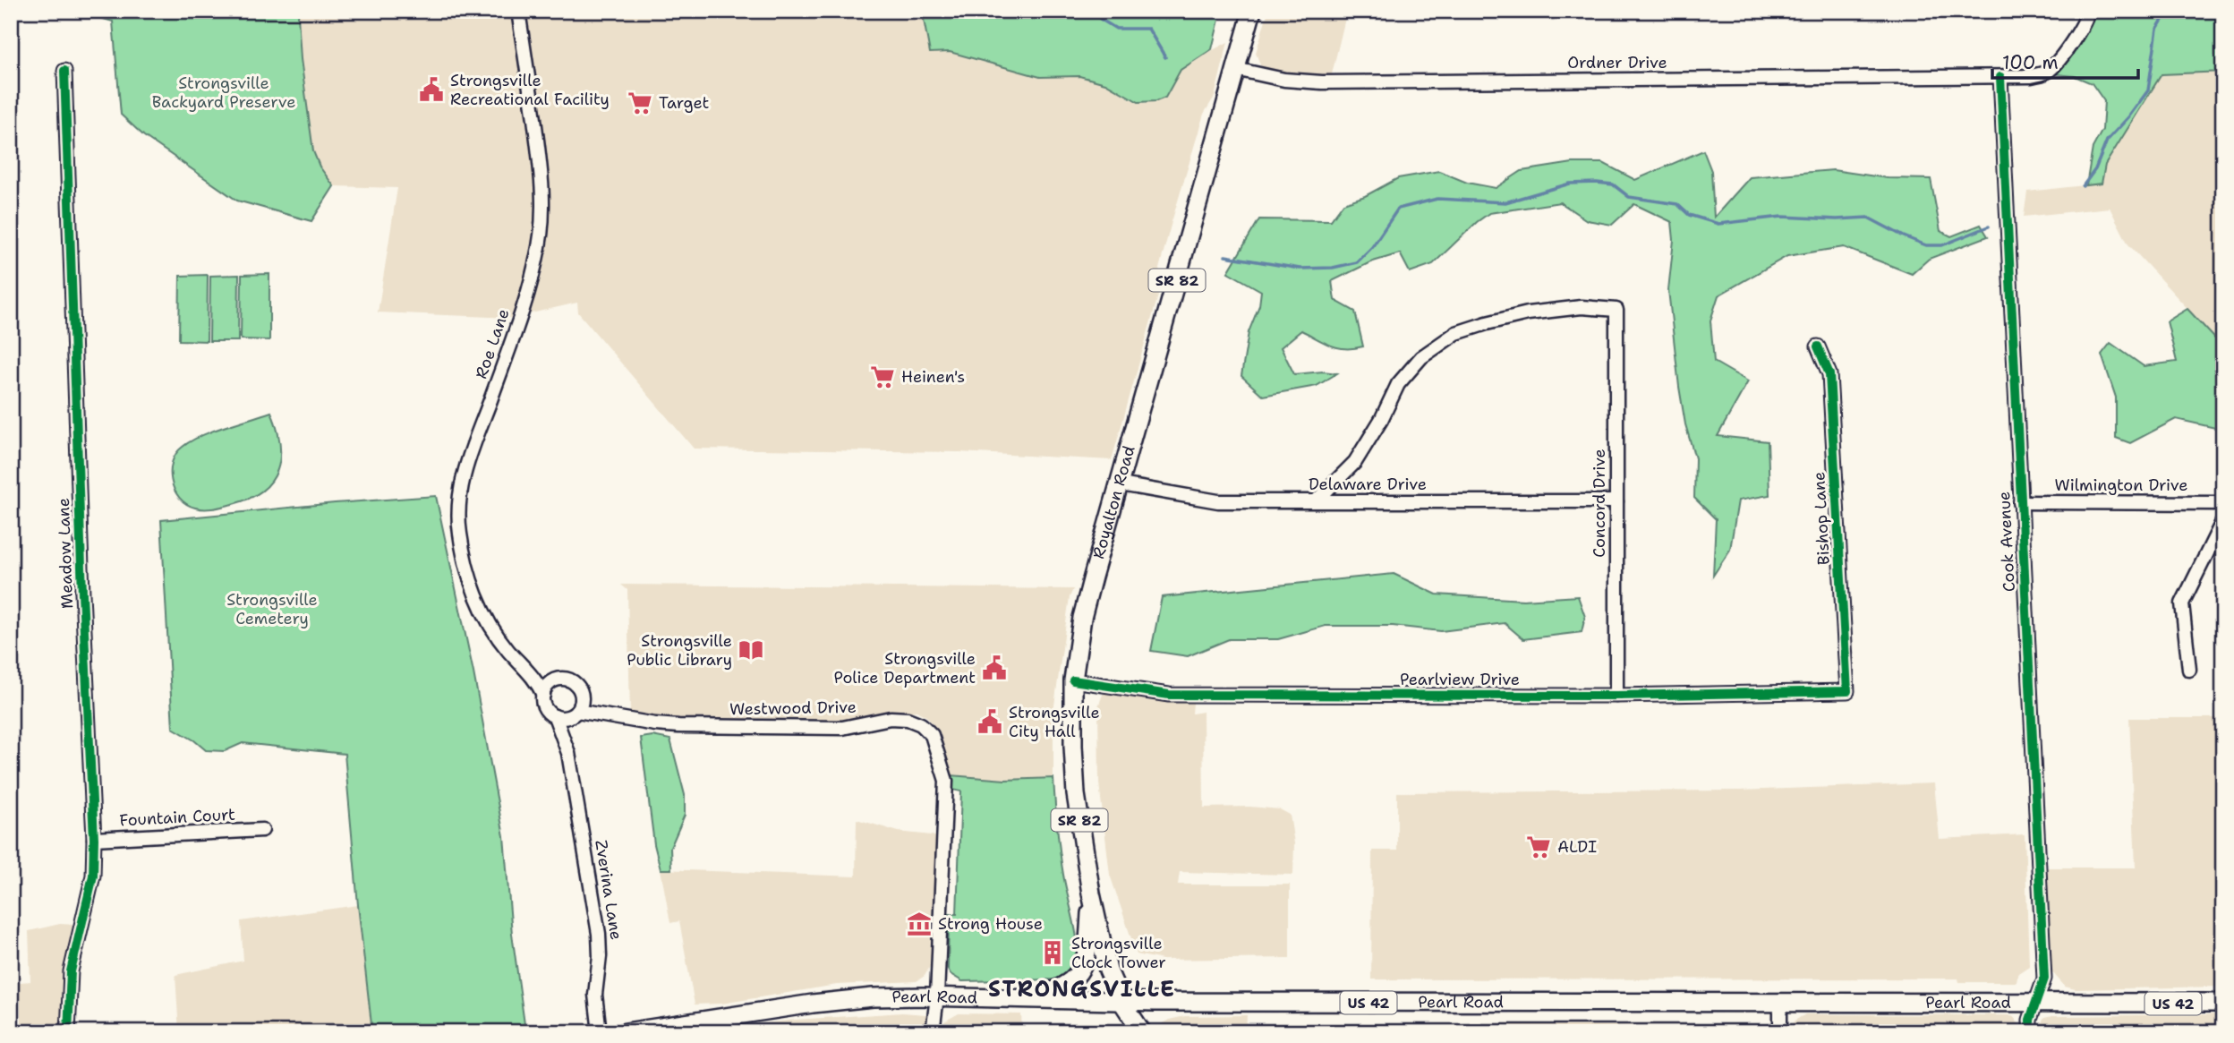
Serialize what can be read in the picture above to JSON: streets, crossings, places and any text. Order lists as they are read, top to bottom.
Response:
{
  "streets": {
    "main road": [
      "SR 82",
      "Royalton Road",
      "Pearl Road",
      "US 42"
    ],
    "street": [
      "Ordner Drive",
      "Roe Lane",
      "Delaware Drive",
      "Wilmington Drive",
      "Concord Drive",
      "Bishop Lane",
      "Cook Avenue",
      "Meadow Lane",
      "Pearlview Drive",
      "Westwood Drive",
      "Fountain Court",
      "Zverina Lane"
    ]
  },
  "crossings": [
    ["Ordner Drive", "Royalton Road"],
    ["Ordner Drive", "Cook Avenue"],
    ["Roe Lane", "Westwood Drive"],
    ["Roe Lane", "Zverina Lane"],
    ["Delaware Drive", "Royalton Road"],
    ["Delaware Drive", "Concord Drive"],
    ["Wilmington Drive", "Cook Avenue"],
    ["Royalton Road", "Pearlview Drive"],
    ["Royalton Road", "Pearl Road"],
    ["Concord Drive", "Pearlview Drive"],
    ["Bishop Lane", "Pearlview Drive"],
    ["Cook Avenue", "Pearl Road"],
    ["Meadow Lane", "Fountain Court"],
    ["Westwood Drive", "Zverina Lane"],
    ["Westwood Drive", "Pearl Road"]
  ],
  "districts": ["STRONGSVILLE"],
  "parks": ["Strongsville Backyard Preserve", "Strongsville Cemetery"],
  "places": {
    "public building": ["Strongsville Recreational Facility", "Strongsville Police Department", "Strongsville City Hall"],
    "supermarket": ["Target", "Heinen's", "ALDI"],
    "library": ["Strongsville Public Library"],
    "museum": ["Strong House"],
    "building": ["Strongsville Clock Tower"]
  },
  "scale_bar": "100 m"
}
